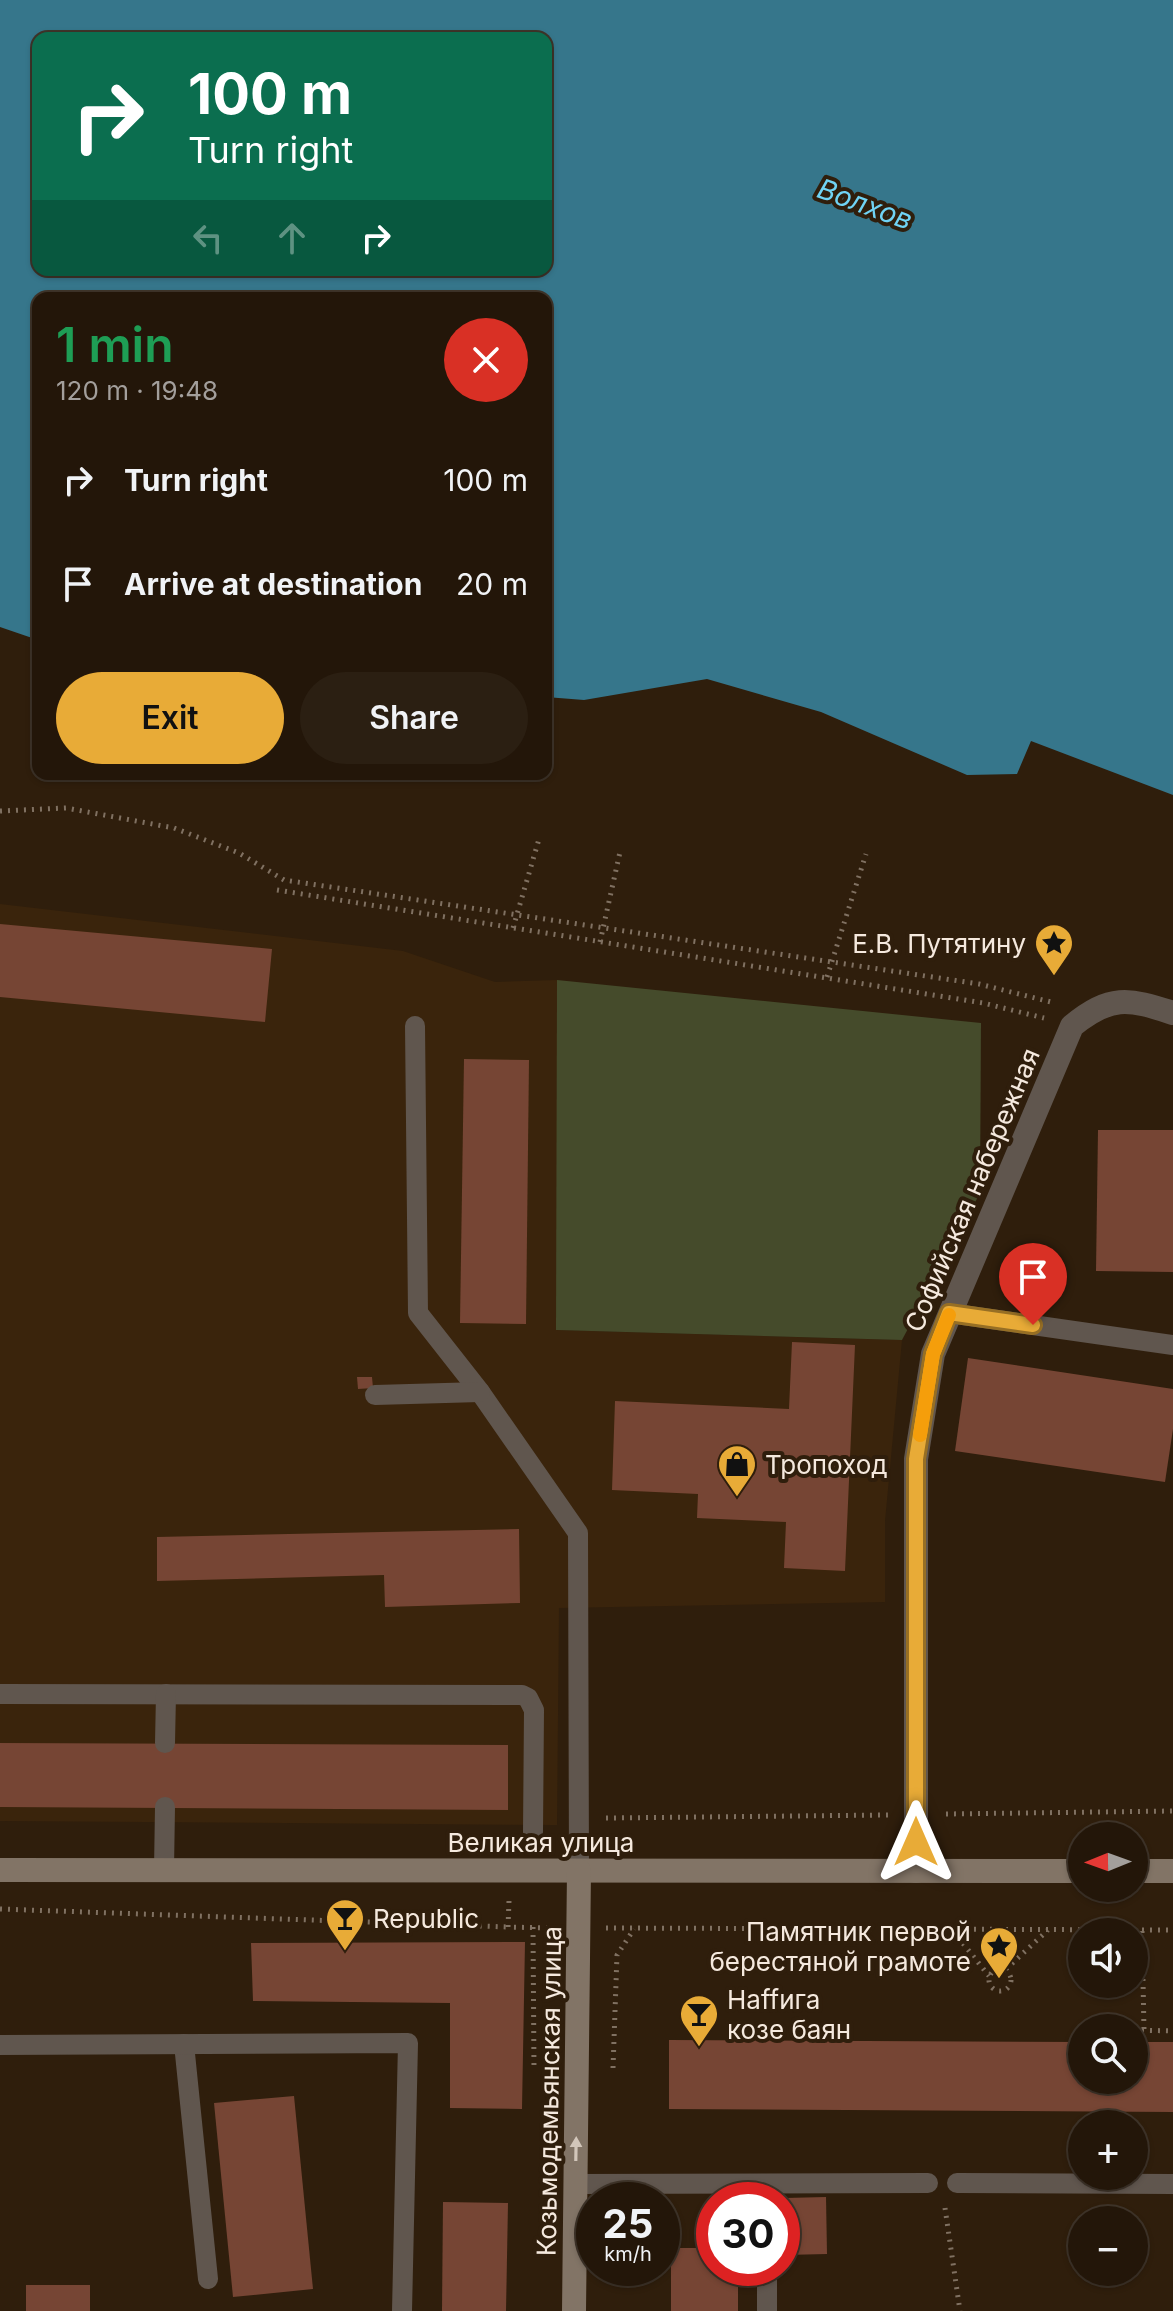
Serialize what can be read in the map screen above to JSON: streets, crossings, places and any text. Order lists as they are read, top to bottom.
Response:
{
  "streets": {
    "main road": ["Великая улица", "Козьмодемьянская улица"],
    "street": ["Софийская набережная"]
  },
  "crossings": [
    ["Софийская набережная", "Великая улица"],
    ["Великая улица", "Козьмодемьянская улица"]
  ],
  "one_way": ["Козьмодемьянская улица"],
  "water": ["Волхов"],
  "places": {
    "place": ["Е.В. Путятину", "Памятник первой берестяной грамоте"],
    "shop": ["Тропоход"],
    "bar": ["Republic", "Наffига козе баян"]
  },
  "north": "left",
  "page": {
    "turn": ["100 m", "Turn right"],
    "heading": ["1 min", "120 m · 19:48"],
    "list": [
      {
        "name": "Turn right",
        "value": "100 m"
      },
      {
        "name": "Arrive at destination",
        "value": "20 m"
      }
    ],
    "buttons": ["Exit", "Share"],
    "map_buttons": ["+", "−"],
    "speed": "25 km/h",
    "limit": "30"
  }
}
